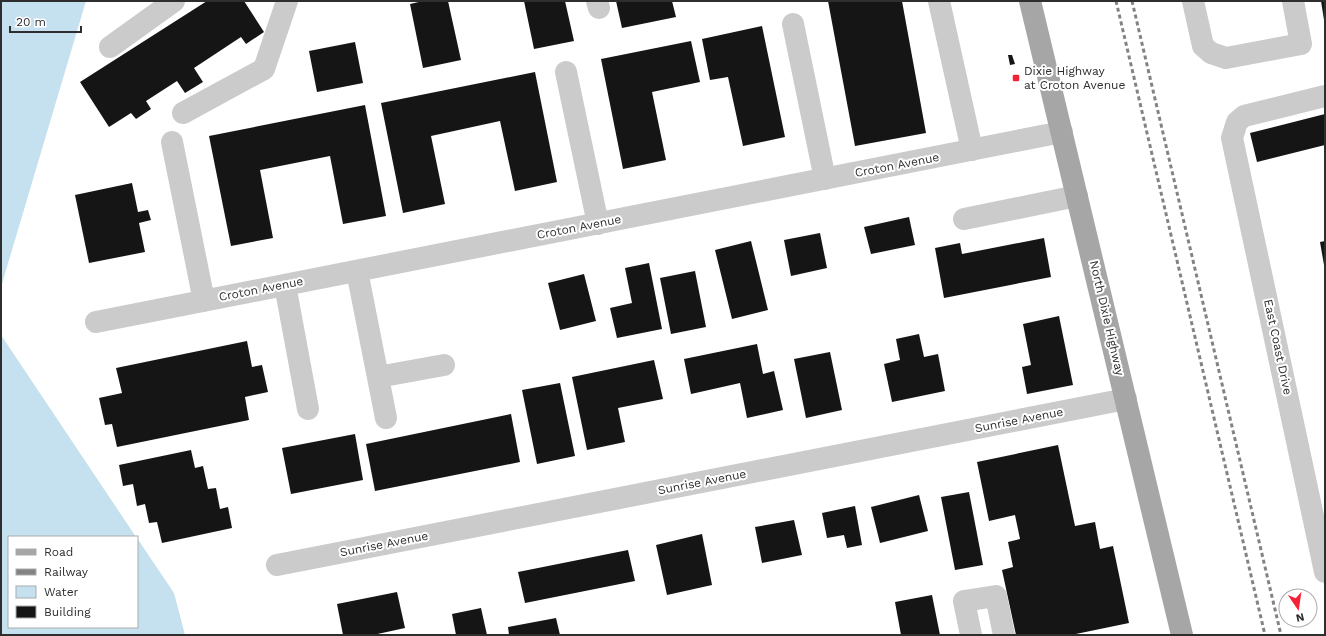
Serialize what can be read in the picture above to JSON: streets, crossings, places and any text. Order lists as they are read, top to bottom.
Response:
{
  "streets": {
    "main road": ["North Dixie Highway"],
    "street": ["Croton Avenue", "East Coast Drive", "Sunrise Avenue"]
  },
  "crossings": [
    ["Croton Avenue", "North Dixie Highway"],
    ["North Dixie Highway", "Sunrise Avenue"]
  ],
  "places": {
    "transit": ["Dixie Highway at Croton Avenue"]
  },
  "legend": [
    "Road",
    "Railway",
    "Water",
    "Building"
  ],
  "scale_bar": "20 m",
  "north": "bottom"
}
